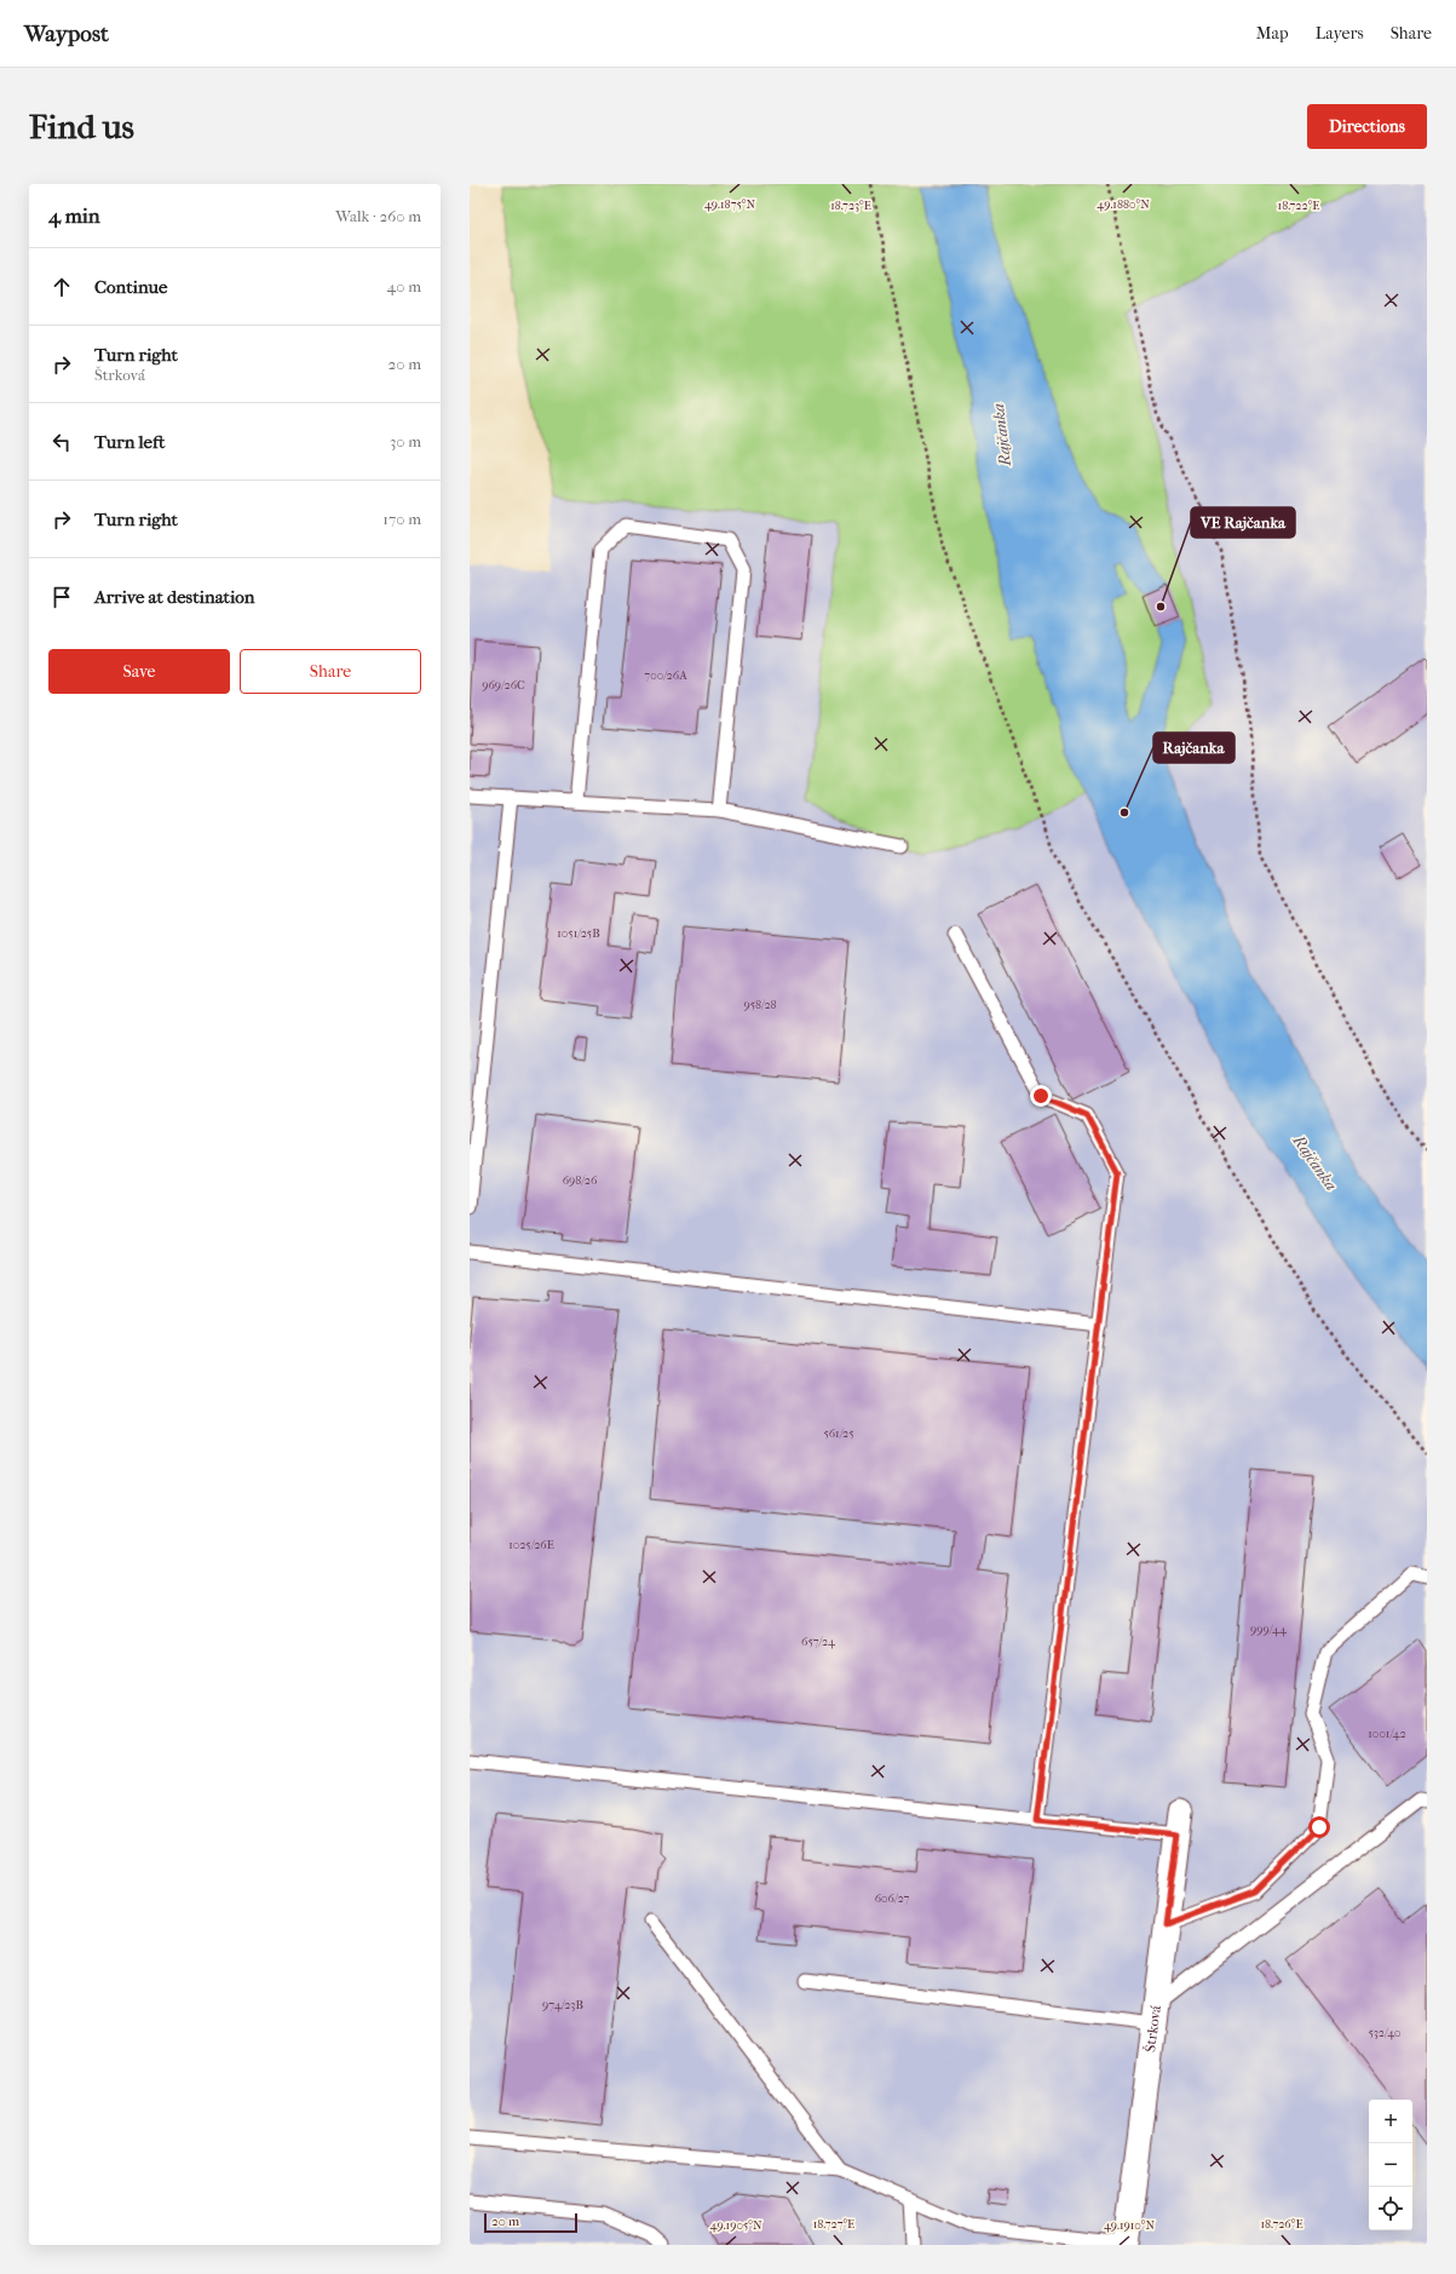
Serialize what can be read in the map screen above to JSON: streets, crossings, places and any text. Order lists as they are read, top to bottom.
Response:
{
  "streets": {
    "street": ["Štrková"]
  },
  "water": ["Rajčanka"],
  "places": ["VE Rajčanka", "Rajčanka"],
  "house_numbers": [
    "700/26A",
    "969/26C",
    "1051/25B",
    "958/28",
    "698/26",
    "561/25",
    "1025/26E",
    "999/44",
    "657/24",
    "1001/42",
    "606/27",
    "974/23B",
    "532/40"
  ],
  "scale_bar": "20 m",
  "page": {
    "header": "Waypost",
    "nav": ["Map", "Layers", "Share"],
    "buttons": [
      "Directions",
      ["Save", "Share"]
    ],
    "title": "Find us",
    "heading": ["4 min", "Walk · 260 m"],
    "list": [
      ["Continue", "40 m"],
      ["Turn right", "Štrková", "20 m"],
      ["Turn left", "30 m"],
      ["Turn right", "170 m"],
      "Arrive at destination"
    ],
    "map_buttons": ["+", "−"],
    "scale": "20 m"
  },
  "coordinates": [
    "49.1875°N",
    "49.1880°N",
    "18.723°E",
    "18.722°E",
    "18.727°E",
    "18.726°E",
    "49.1905°N",
    "49.1910°N"
  ]
}
